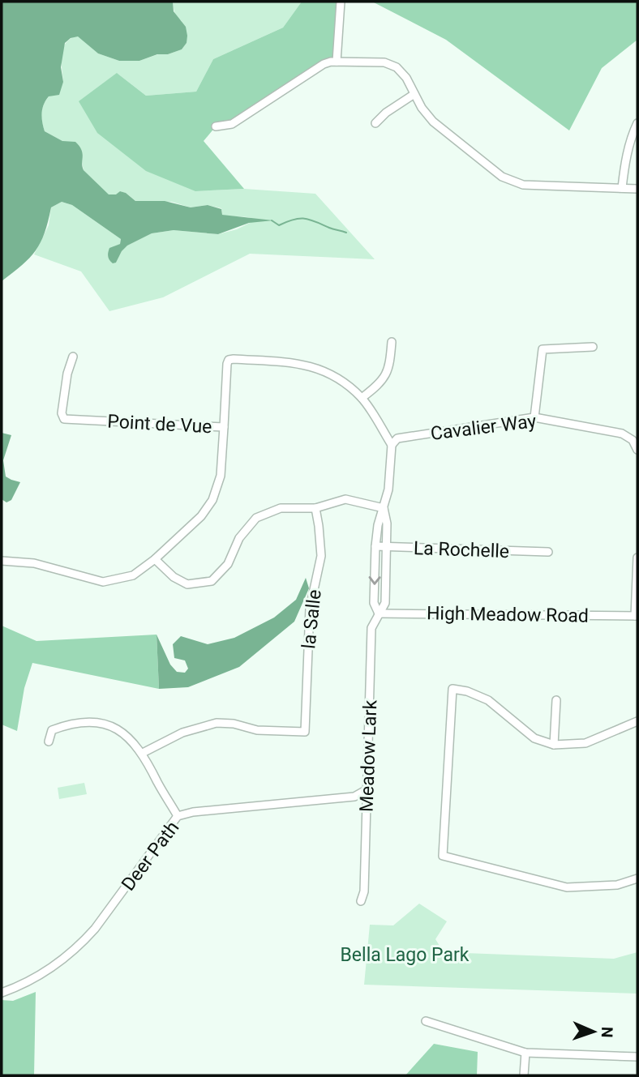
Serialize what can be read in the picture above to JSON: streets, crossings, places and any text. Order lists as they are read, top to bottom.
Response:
{
  "streets": {
    "street": [
      "Point de Vue",
      "Cavalier Way",
      "La Rochelle",
      "High Meadow Road",
      "la Salle",
      "Meadow Lark",
      "Deer Path"
    ]
  },
  "crossings": [
    ["Point de Vue", "Cavalier Way"],
    ["La Rochelle", "Meadow Lark"],
    ["High Meadow Road", "Meadow Lark"],
    ["Meadow Lark", "Deer Path"]
  ],
  "parks": ["Bella Lago Park"],
  "north": "right"
}
